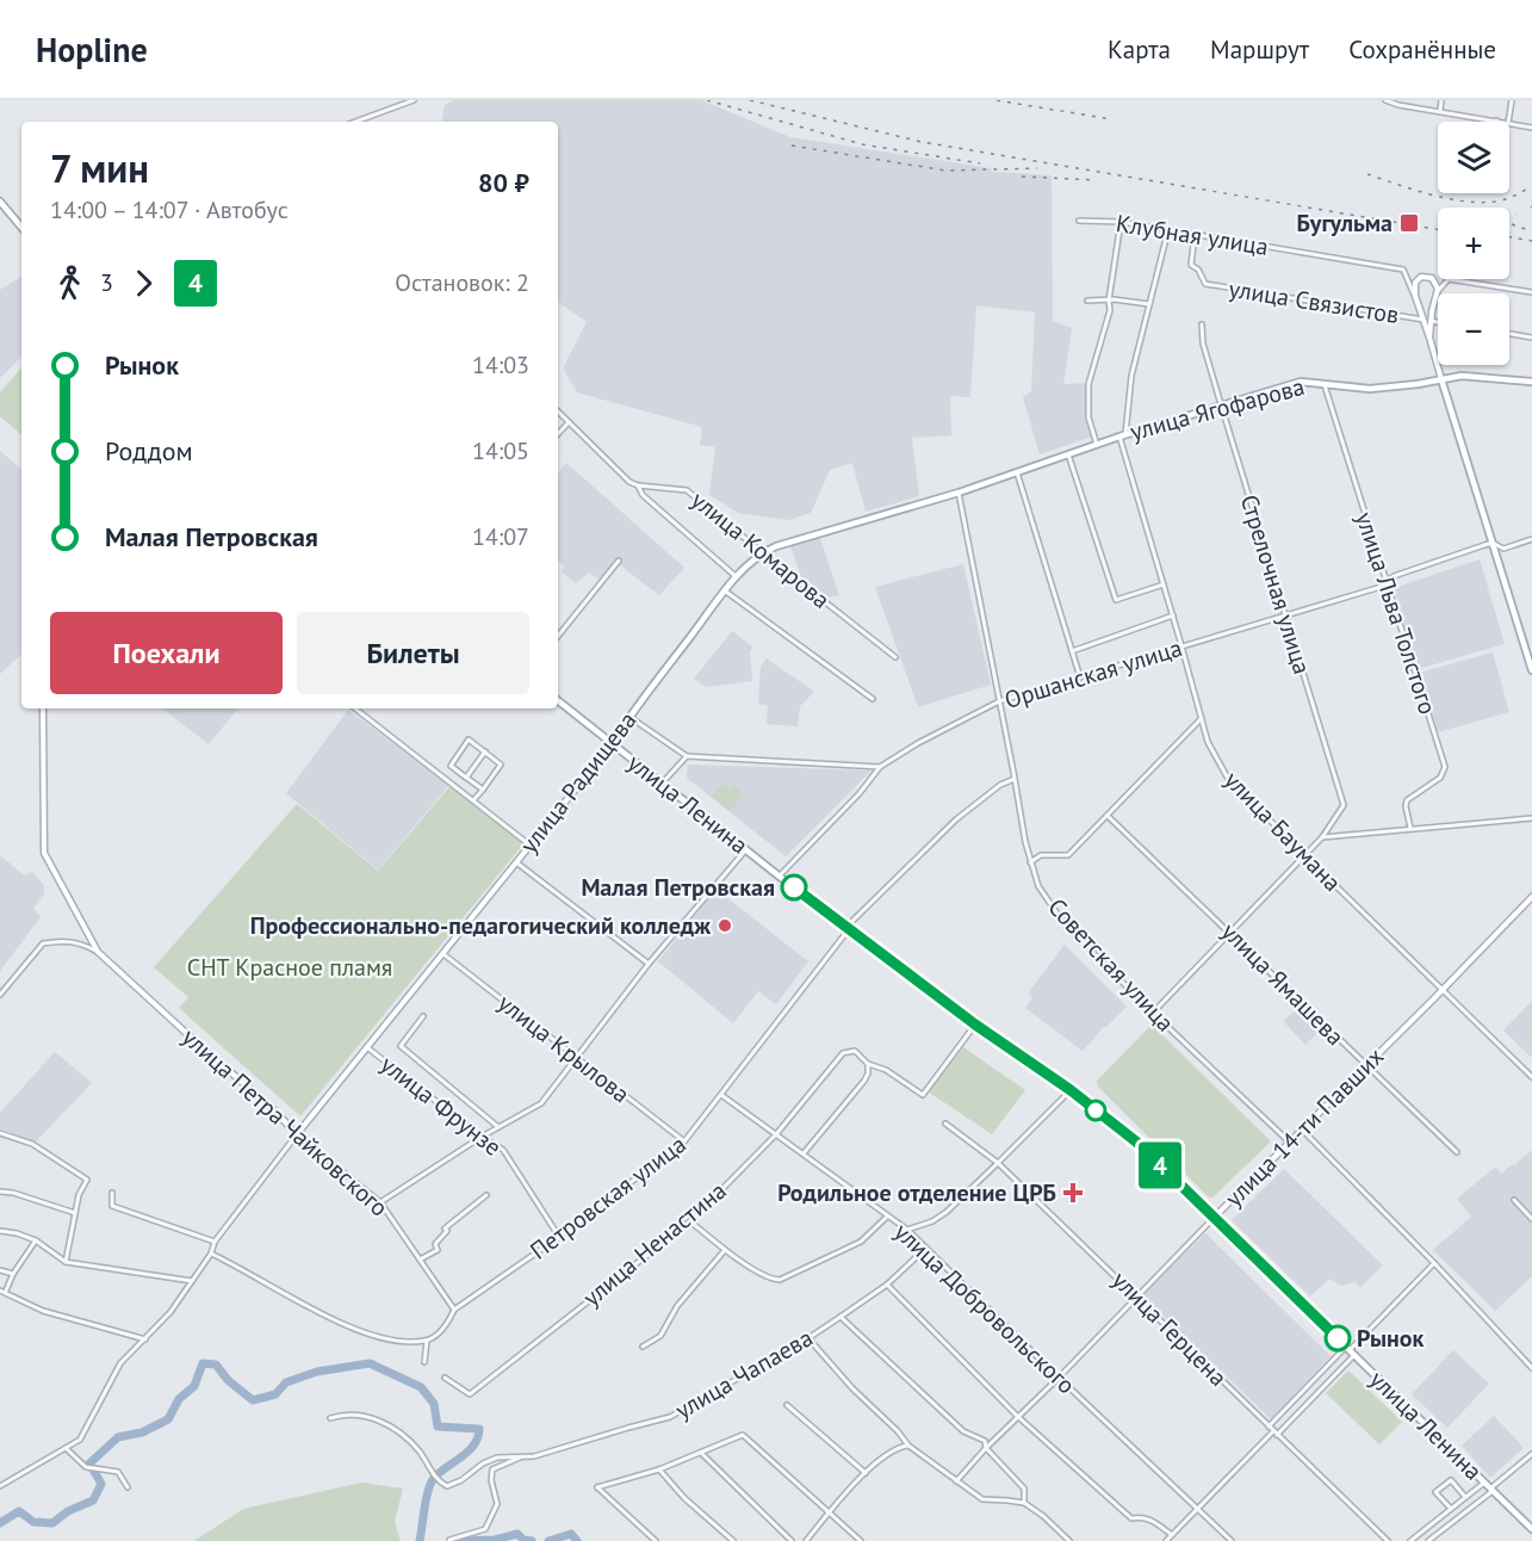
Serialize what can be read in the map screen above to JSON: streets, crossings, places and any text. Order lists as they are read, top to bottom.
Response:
{
  "streets": {
    "main road": ["улица Ягофарова", "улица Радищева", "улица Ленина"],
    "street": [
      "Клубная улица",
      "улица Связистов",
      "улица Комарова",
      "Стрелочная улица",
      "улица Льва Толстого",
      "Оршанская улица",
      "улица Баумана",
      "Советская улица",
      "улица Ямашева",
      "улица Крылова",
      "улица Фрунзе",
      "улица Петра Чайковского",
      "улица 14-ти Павших",
      "Петровская улица",
      "улица Ненастина",
      "улица Добровольского",
      "улица Герцена",
      "улица Чапаева"
    ]
  },
  "crossings": [
    ["Клубная улица", "улица Связистов"],
    ["улица Ягофарова", "Стрелочная улица"],
    ["улица Ягофарова", "улица Льва Толстого"],
    ["улица Ягофарова", "улица Радищева"],
    ["улица Ягофарова", "улица Баумана"],
    ["улица Ягофарова", "Советская улица"],
    ["улица Комарова", "улица Радищева"],
    ["Стрелочная улица", "Оршанская улица"],
    ["Стрелочная улица", "улица Баумана"],
    ["Стрелочная улица", "Советская улица"],
    ["Стрелочная улица", "улица Ямашева"],
    ["улица Льва Толстого", "Оршанская улица"],
    ["Оршанская улица", "улица Ленина"],
    ["Оршанская улица", "улица Баумана"],
    ["Оршанская улица", "Советская улица"],
    ["улица Радищева", "улица Ленина"],
    ["улица Радищева", "улица Крылова"],
    ["улица Радищева", "улица Фрунзе"],
    ["улица Радищева", "улица Петра Чайковского"],
    ["улица Ленина", "улица 14-ти Павших"],
    ["улица Ленина", "Петровская улица"],
    ["улица Баумана", "улица 14-ти Павших"],
    ["Советская улица", "улица 14-ти Павших"],
    ["Советская улица", "Петровская улица"],
    ["улица Ямашева", "улица 14-ти Павших"],
    ["улица Крылова", "Петровская улица"],
    ["улица Фрунзе", "Петровская улица"],
    ["улица Петра Чайковского", "Петровская улица"],
    ["улица 14-ти Павших", "улица Добровольского"],
    ["улица 14-ти Павших", "улица Герцена"],
    ["Петровская улица", "улица Добровольского"],
    ["улица Ненастина", "улица Добровольского"],
    ["улица Добровольского", "улица Чапаева"]
  ],
  "parks": ["СНТ Красное пламя"],
  "places": {
    "transit": ["Бугульма"],
    "other": ["Малая Петровская", "Профессионально-педагогический колледж", "Рынок"],
    "health": ["Родильное отделение ЦРБ"]
  },
  "lines": ["bus line 4"],
  "page": {
    "header": "Hopline",
    "nav": ["Карта", "Маршрут", "Сохранённые"],
    "on_map": "4",
    "map_buttons": ["+", "−"],
    "heading": ["7 мин", "14:00 – 14:07 · Автобус", "80 ₽"],
    "legs": ["3", "4", "Остановок: 2"],
    "list": [
      {
        "name": "Рынок",
        "value": "14:03"
      },
      {
        "name": "Роддом",
        "value": "14:05"
      },
      {
        "name": "Малая Петровская",
        "value": "14:07"
      }
    ],
    "buttons": ["Поехали", "Билеты"]
  }
}
